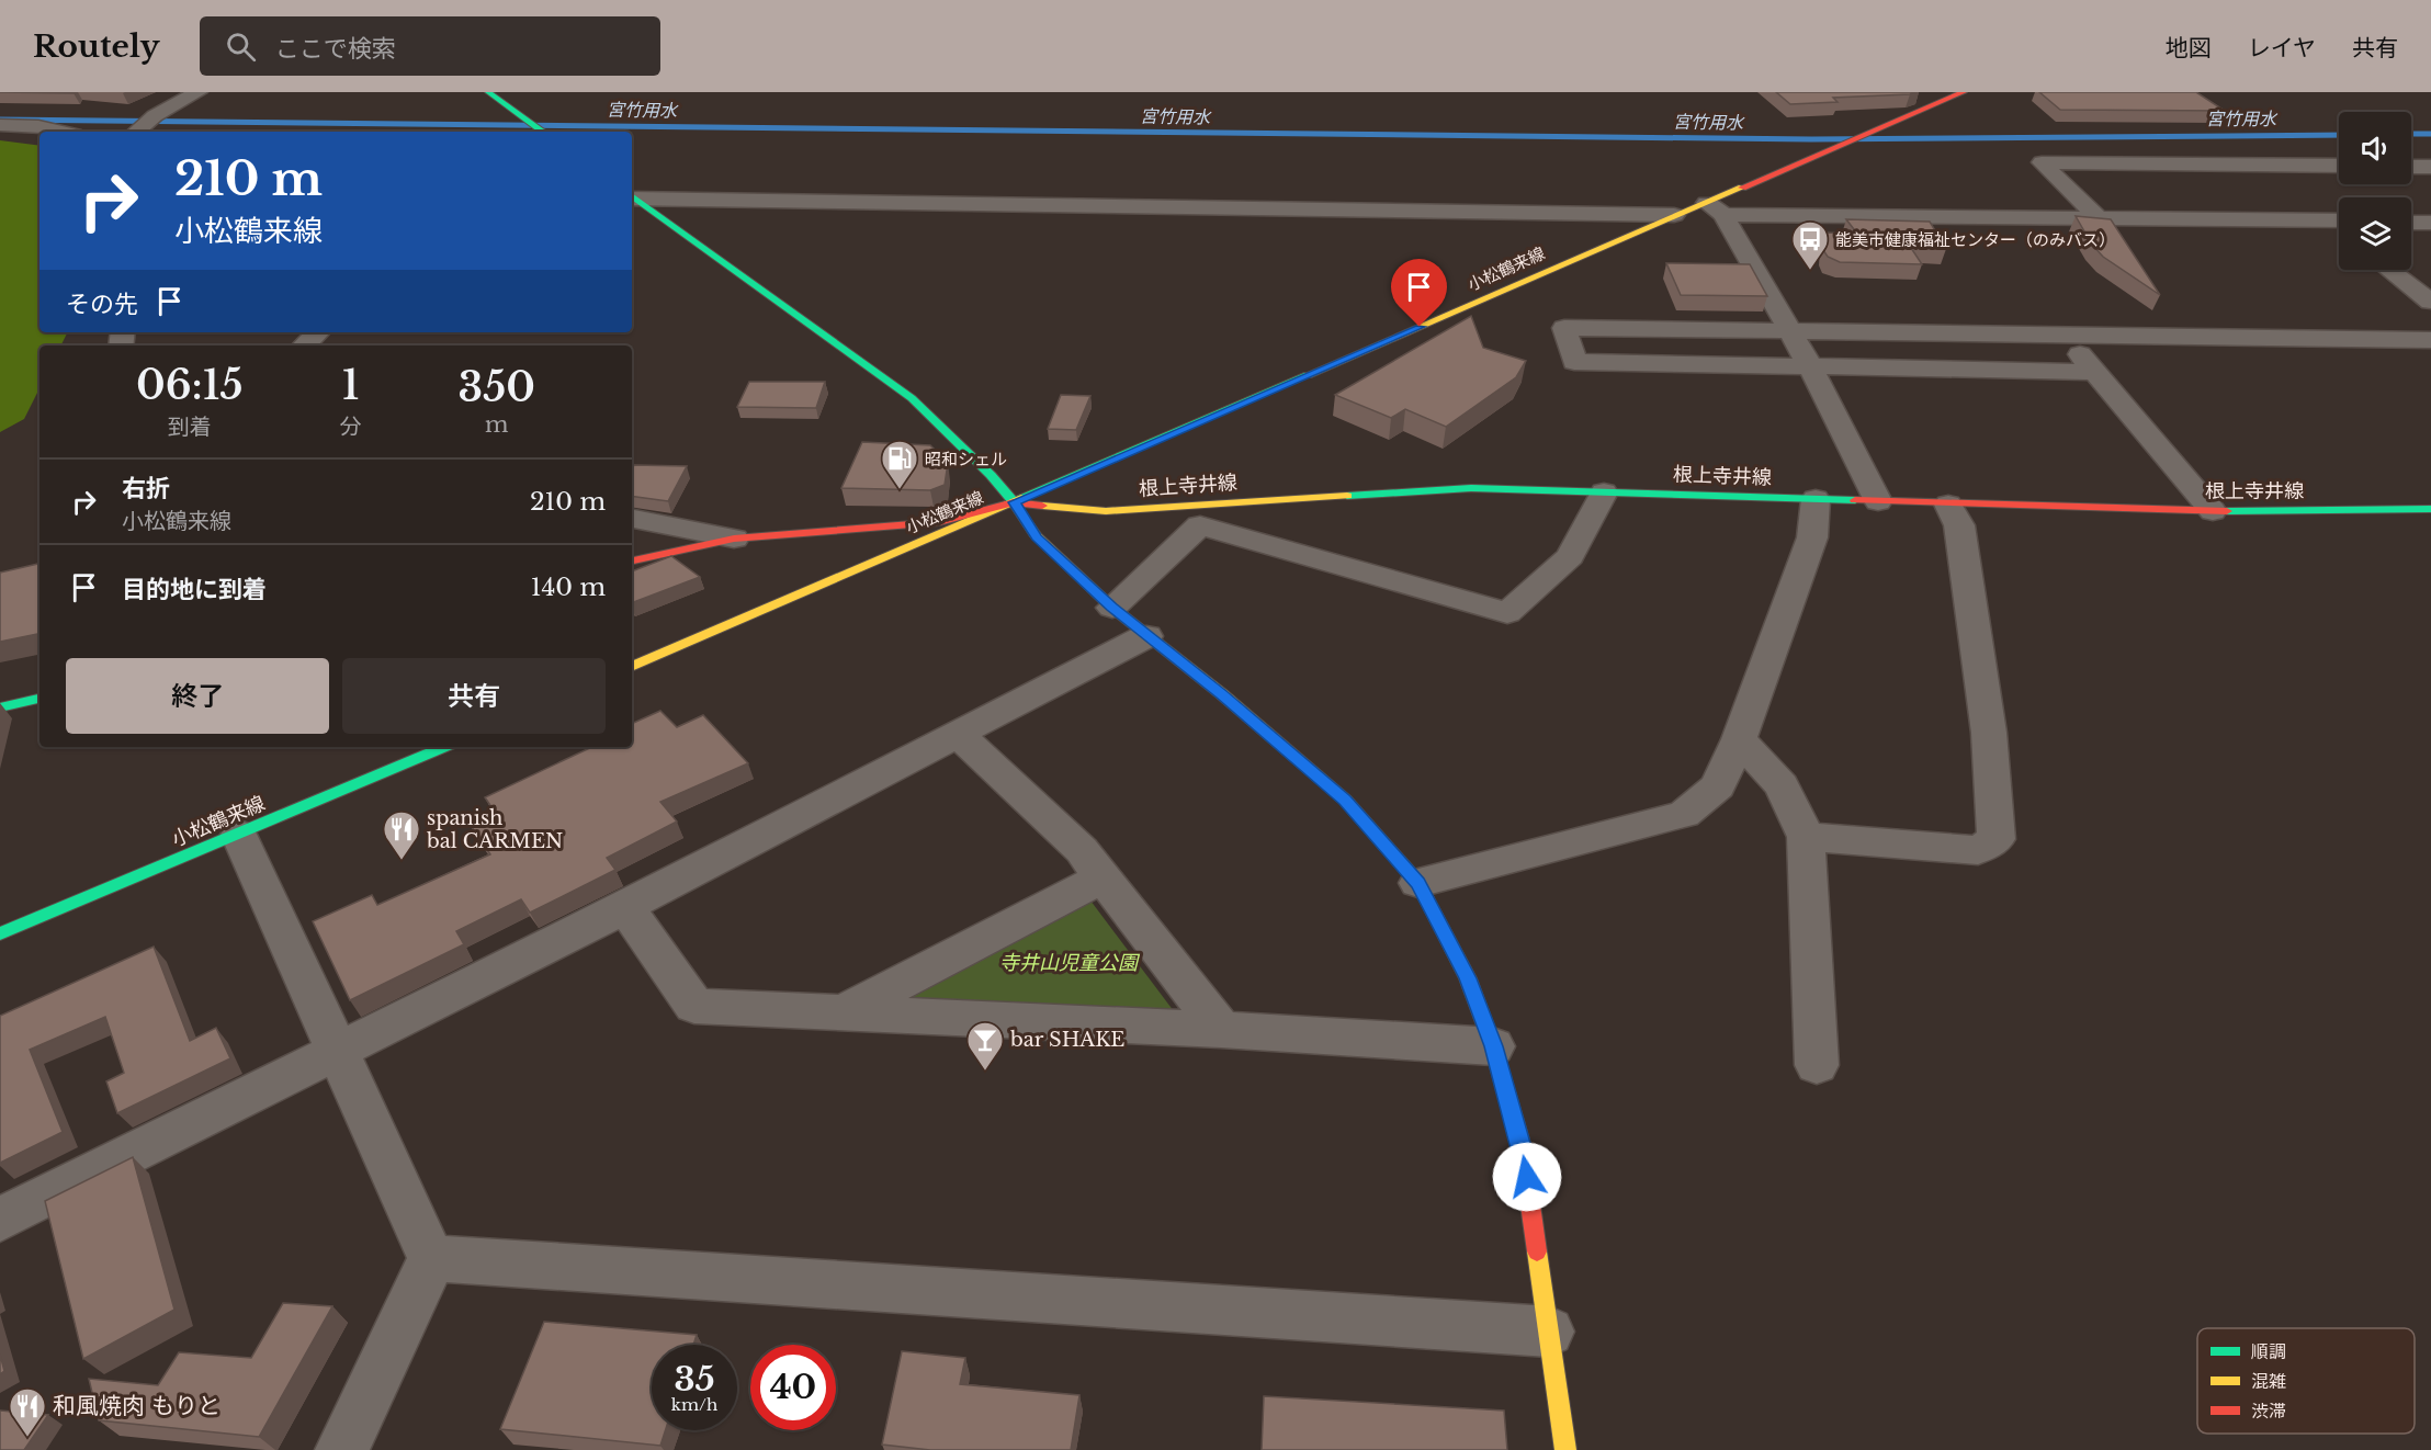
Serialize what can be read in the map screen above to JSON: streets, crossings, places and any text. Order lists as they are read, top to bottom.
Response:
{
  "streets": {
    "main road": ["小松鶴来線", "根上寺井線"]
  },
  "crossings": [
    ["小松鶴来線", "根上寺井線"]
  ],
  "water": ["宮竹用水"],
  "parks": ["寺井山児童公園"],
  "places": {
    "bus stop": ["能美市健康福祉センター（のみバス）"],
    "fuel station": ["昭和シェル"],
    "restaurant": ["spanish bal CARMEN", "和風焼肉 もりと"],
    "bar": ["bar SHAKE"]
  },
  "legend": ["順調", "混雑", "渋滞"],
  "page": {
    "header": "Routely",
    "search": "ここで検索",
    "nav": ["地図", "レイヤ", "共有"],
    "turn": ["210 m", "小松鶴来線"],
    "then": "その先",
    "eta": [
      "06:15",
      "到着",
      "1",
      "分",
      "350",
      "m"
    ],
    "list": [
      {
        "name": "右折",
        "note": "小松鶴来線",
        "value": "210 m"
      },
      {
        "name": "目的地に到着",
        "value": "140 m"
      }
    ],
    "buttons": ["終了", "共有"],
    "speed": "35 km/h",
    "limit": "40"
  }
}
